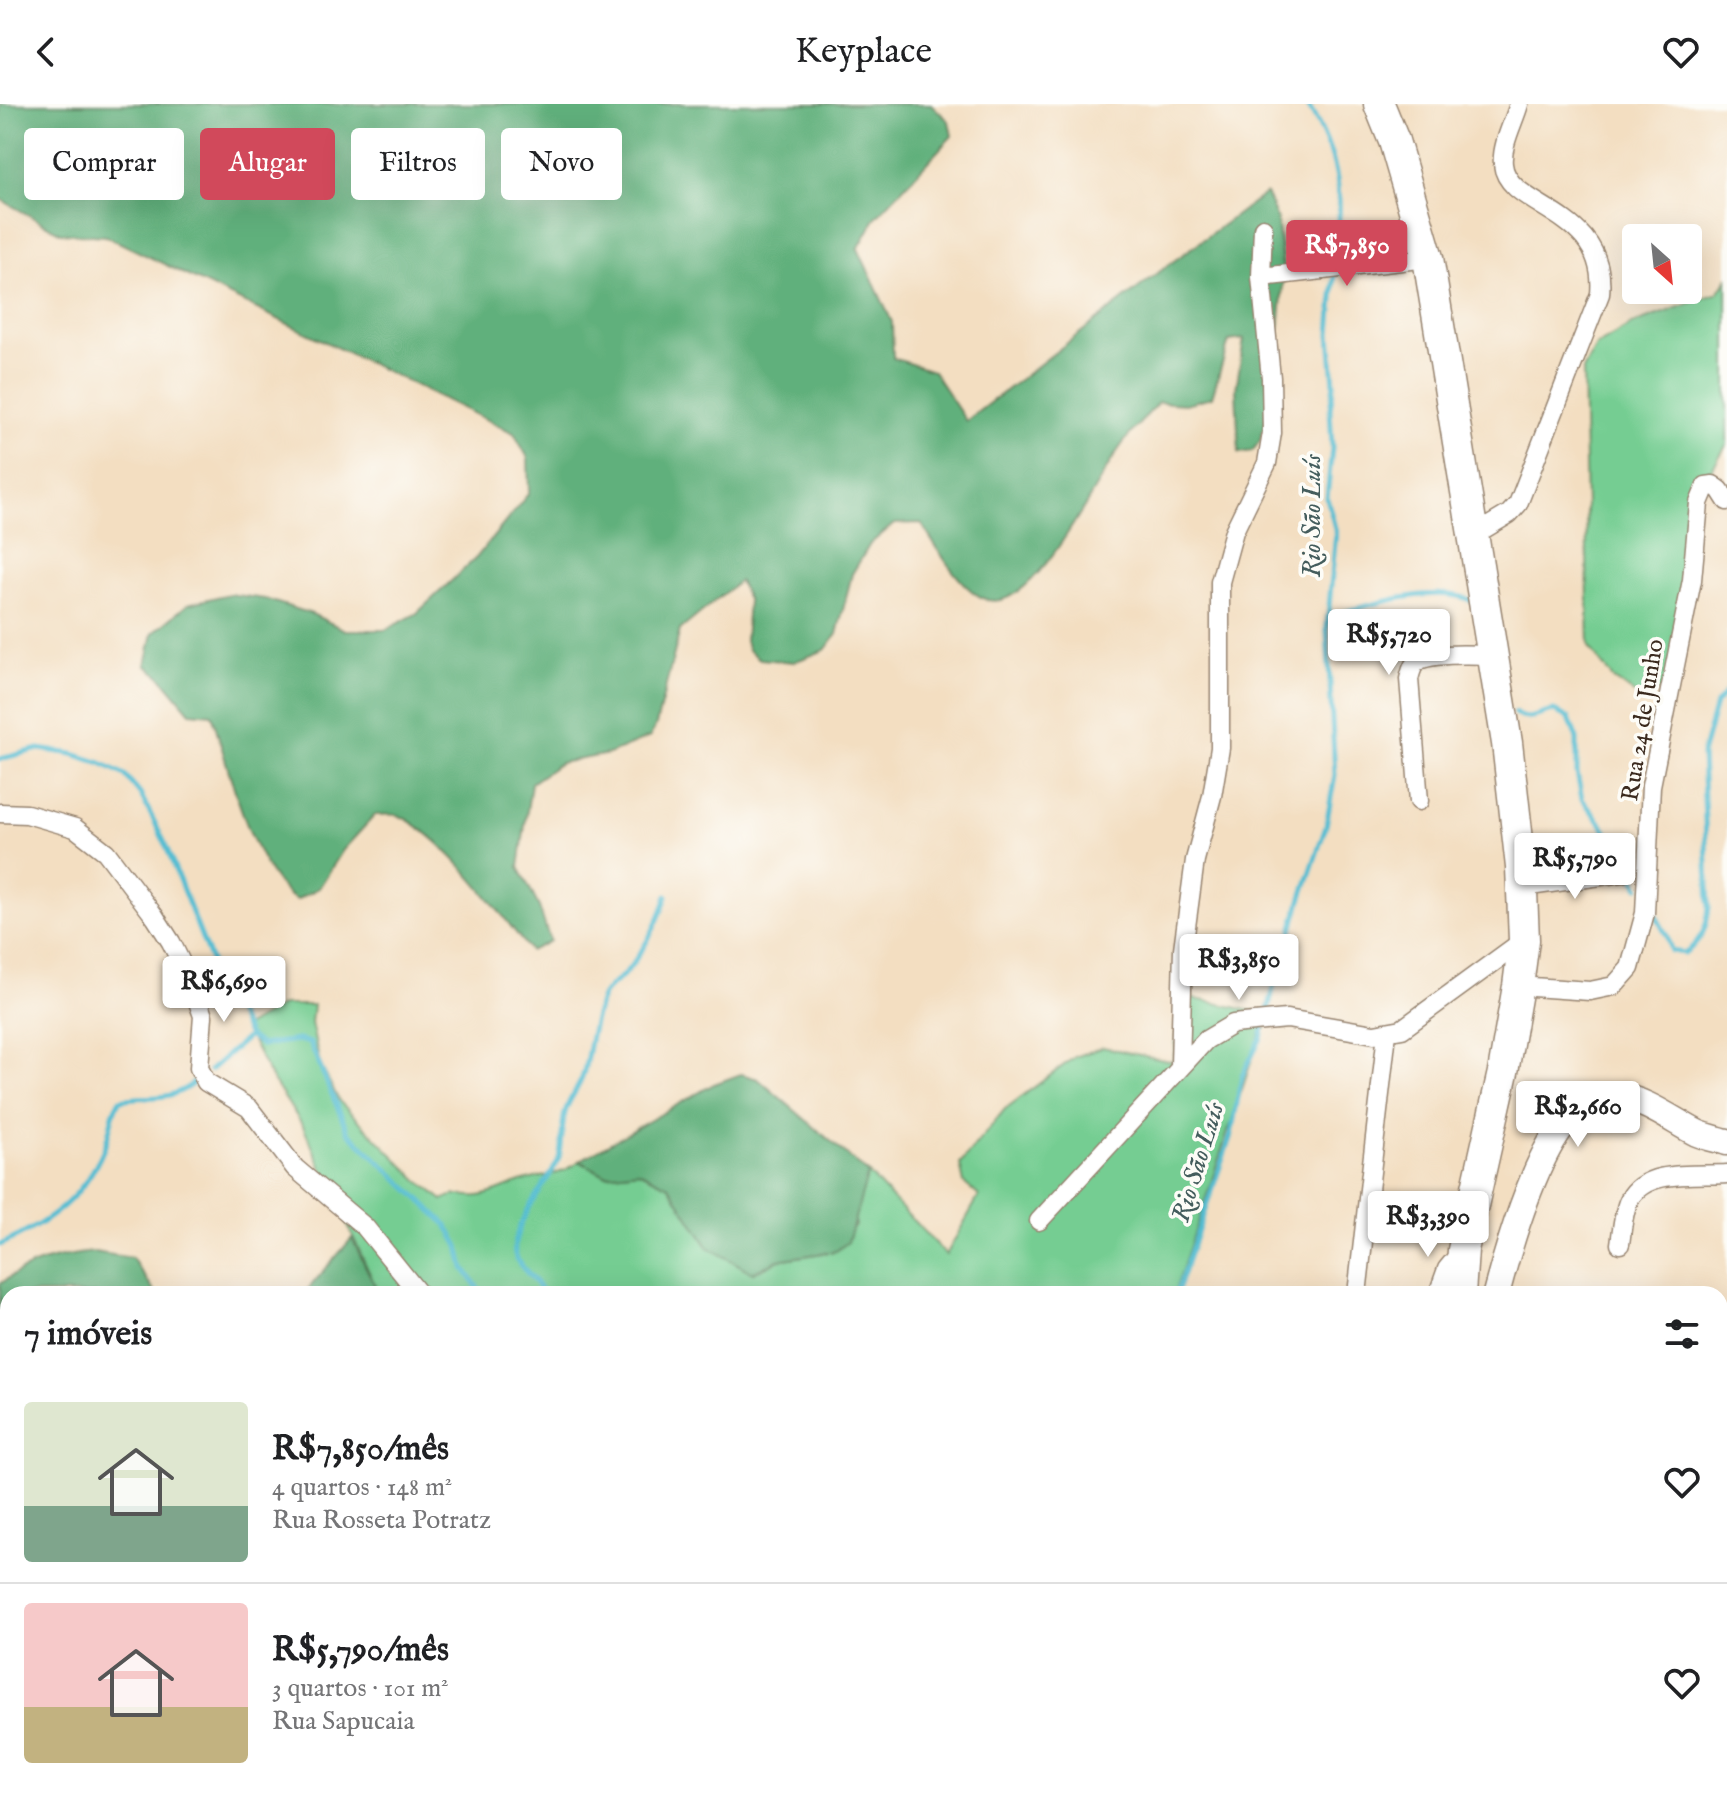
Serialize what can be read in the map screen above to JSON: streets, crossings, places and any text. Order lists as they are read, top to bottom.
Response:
{
  "streets": {
    "street": ["Rua 24 de Junho"]
  },
  "water": ["Rio São Luís"],
  "north": "bottom right",
  "page": {
    "header": "Keyplace",
    "chip": [
      "Comprar",
      "Alugar",
      "Filtros",
      "Novo"
    ],
    "price": [
      "R$7,850",
      "R$5,720",
      "R$5,790",
      "R$3,850",
      "R$6,690",
      "R$2,660",
      "R$3,390"
    ],
    "heading": "7 imóveis",
    "list": [
      {
        "name": "R$7,850/mês",
        "note": "4 quartos · 148 m² · Rua Rosseta Potratz"
      },
      {
        "name": "R$5,790/mês",
        "note": "3 quartos · 101 m² · Rua Sapucaia"
      }
    ]
  }
}
